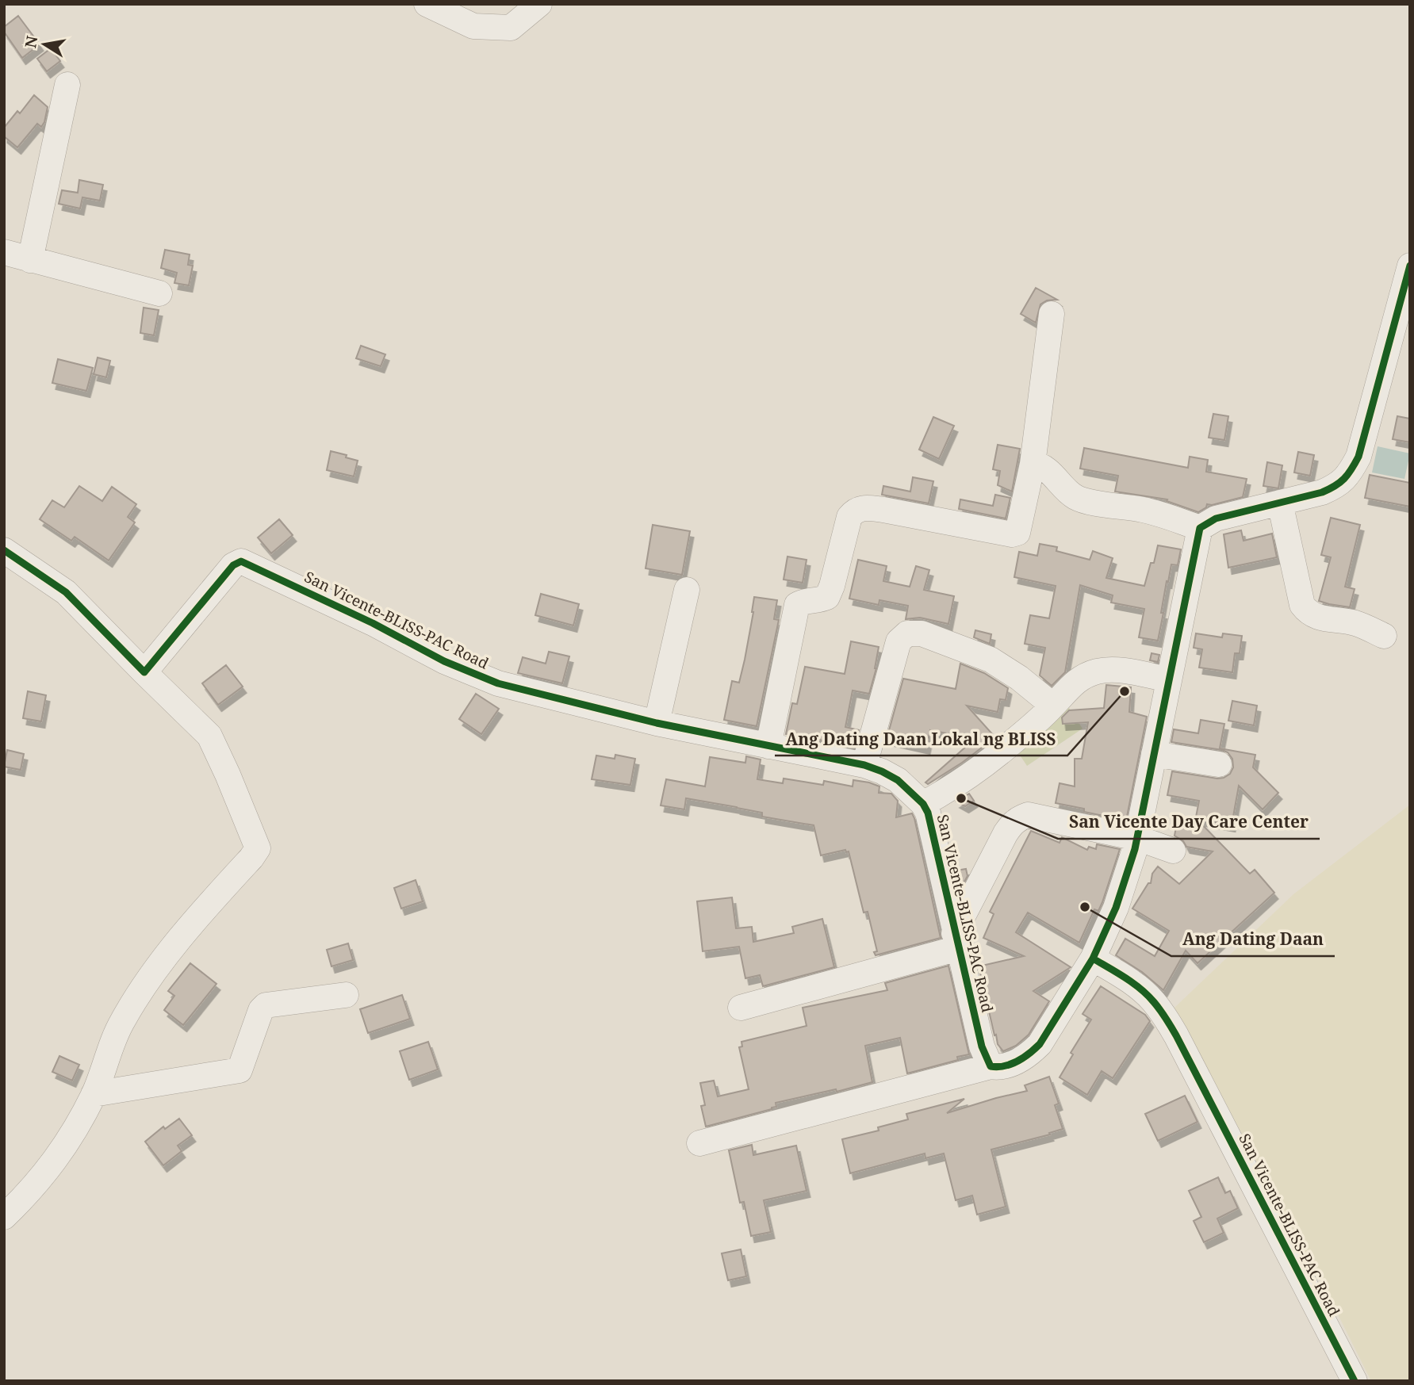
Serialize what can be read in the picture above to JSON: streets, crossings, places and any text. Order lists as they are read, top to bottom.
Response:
{
  "streets": {
    "street": ["San Vicente-BLISS-PAC Road"]
  },
  "places": ["Ang Dating Daan Lokal ng BLISS", "San Vicente Day Care Center", "Ang Dating Daan"],
  "north": "left"
}
